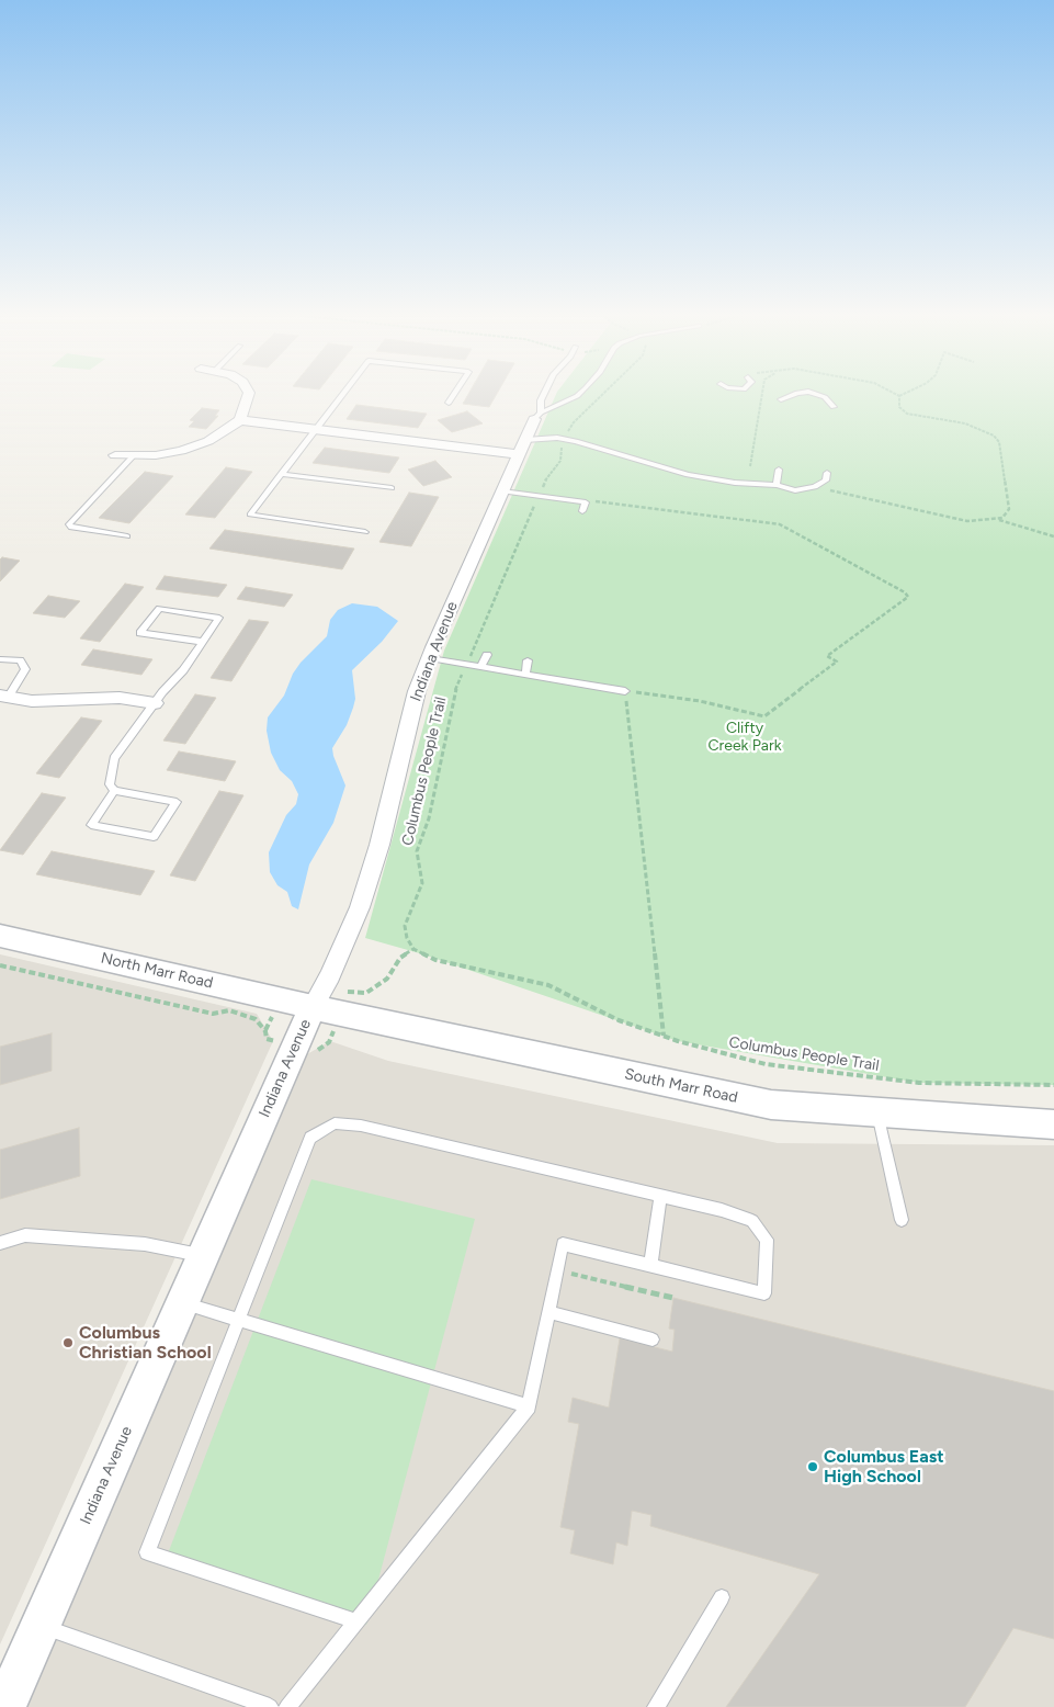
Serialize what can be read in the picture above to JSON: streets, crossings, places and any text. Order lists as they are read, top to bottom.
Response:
{
  "streets": {
    "street": ["Indiana Avenue", "North Marr Road", "South Marr Road"],
    "path": ["Columbus People Trail"]
  },
  "crossings": [
    ["Indiana Avenue", "North Marr Road"],
    ["Indiana Avenue", "South Marr Road"],
    ["North Marr Road", "South Marr Road"]
  ],
  "parks": ["Clifty Creek Park"],
  "places": ["Columbus Christian School", "Columbus East High School"]
}
